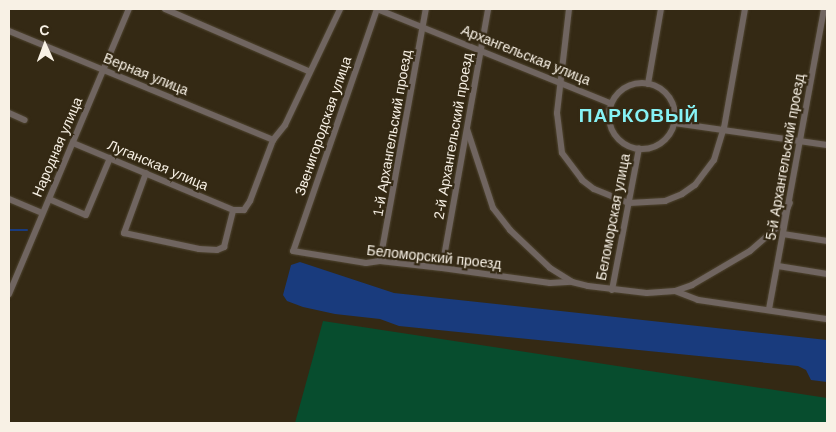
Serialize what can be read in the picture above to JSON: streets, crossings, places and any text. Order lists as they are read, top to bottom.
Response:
{
  "streets": {
    "street": [
      "Архангельская улица",
      "Верная улица",
      "Звенигородская улица",
      "1-й Архангельский проезд",
      "2-й Архангельский проезд",
      "Народная улица",
      "5-й Архангельский проезд",
      "Луганская улица",
      "Беломорская улица",
      "Беломорский проезд"
    ]
  },
  "crossings": [
    ["Архангельская улица", "Звенигородская улица"],
    ["Архангельская улица", "1-й Архангельский проезд"],
    ["Архангельская улица", "2-й Архангельский проезд"],
    ["Архангельская улица", "Беломорская улица"],
    ["Верная улица", "Народная улица"],
    ["Звенигородская улица", "Беломорский проезд"],
    ["1-й Архангельский проезд", "Беломорский проезд"],
    ["2-й Архангельский проезд", "Беломорский проезд"],
    ["Народная улица", "Луганская улица"],
    ["5-й Архангельский проезд", "Беломорский проезд"],
    ["Беломорская улица", "Беломорский проезд"]
  ],
  "districts": ["ПАРКОВЫЙ"],
  "north": "top"
}
